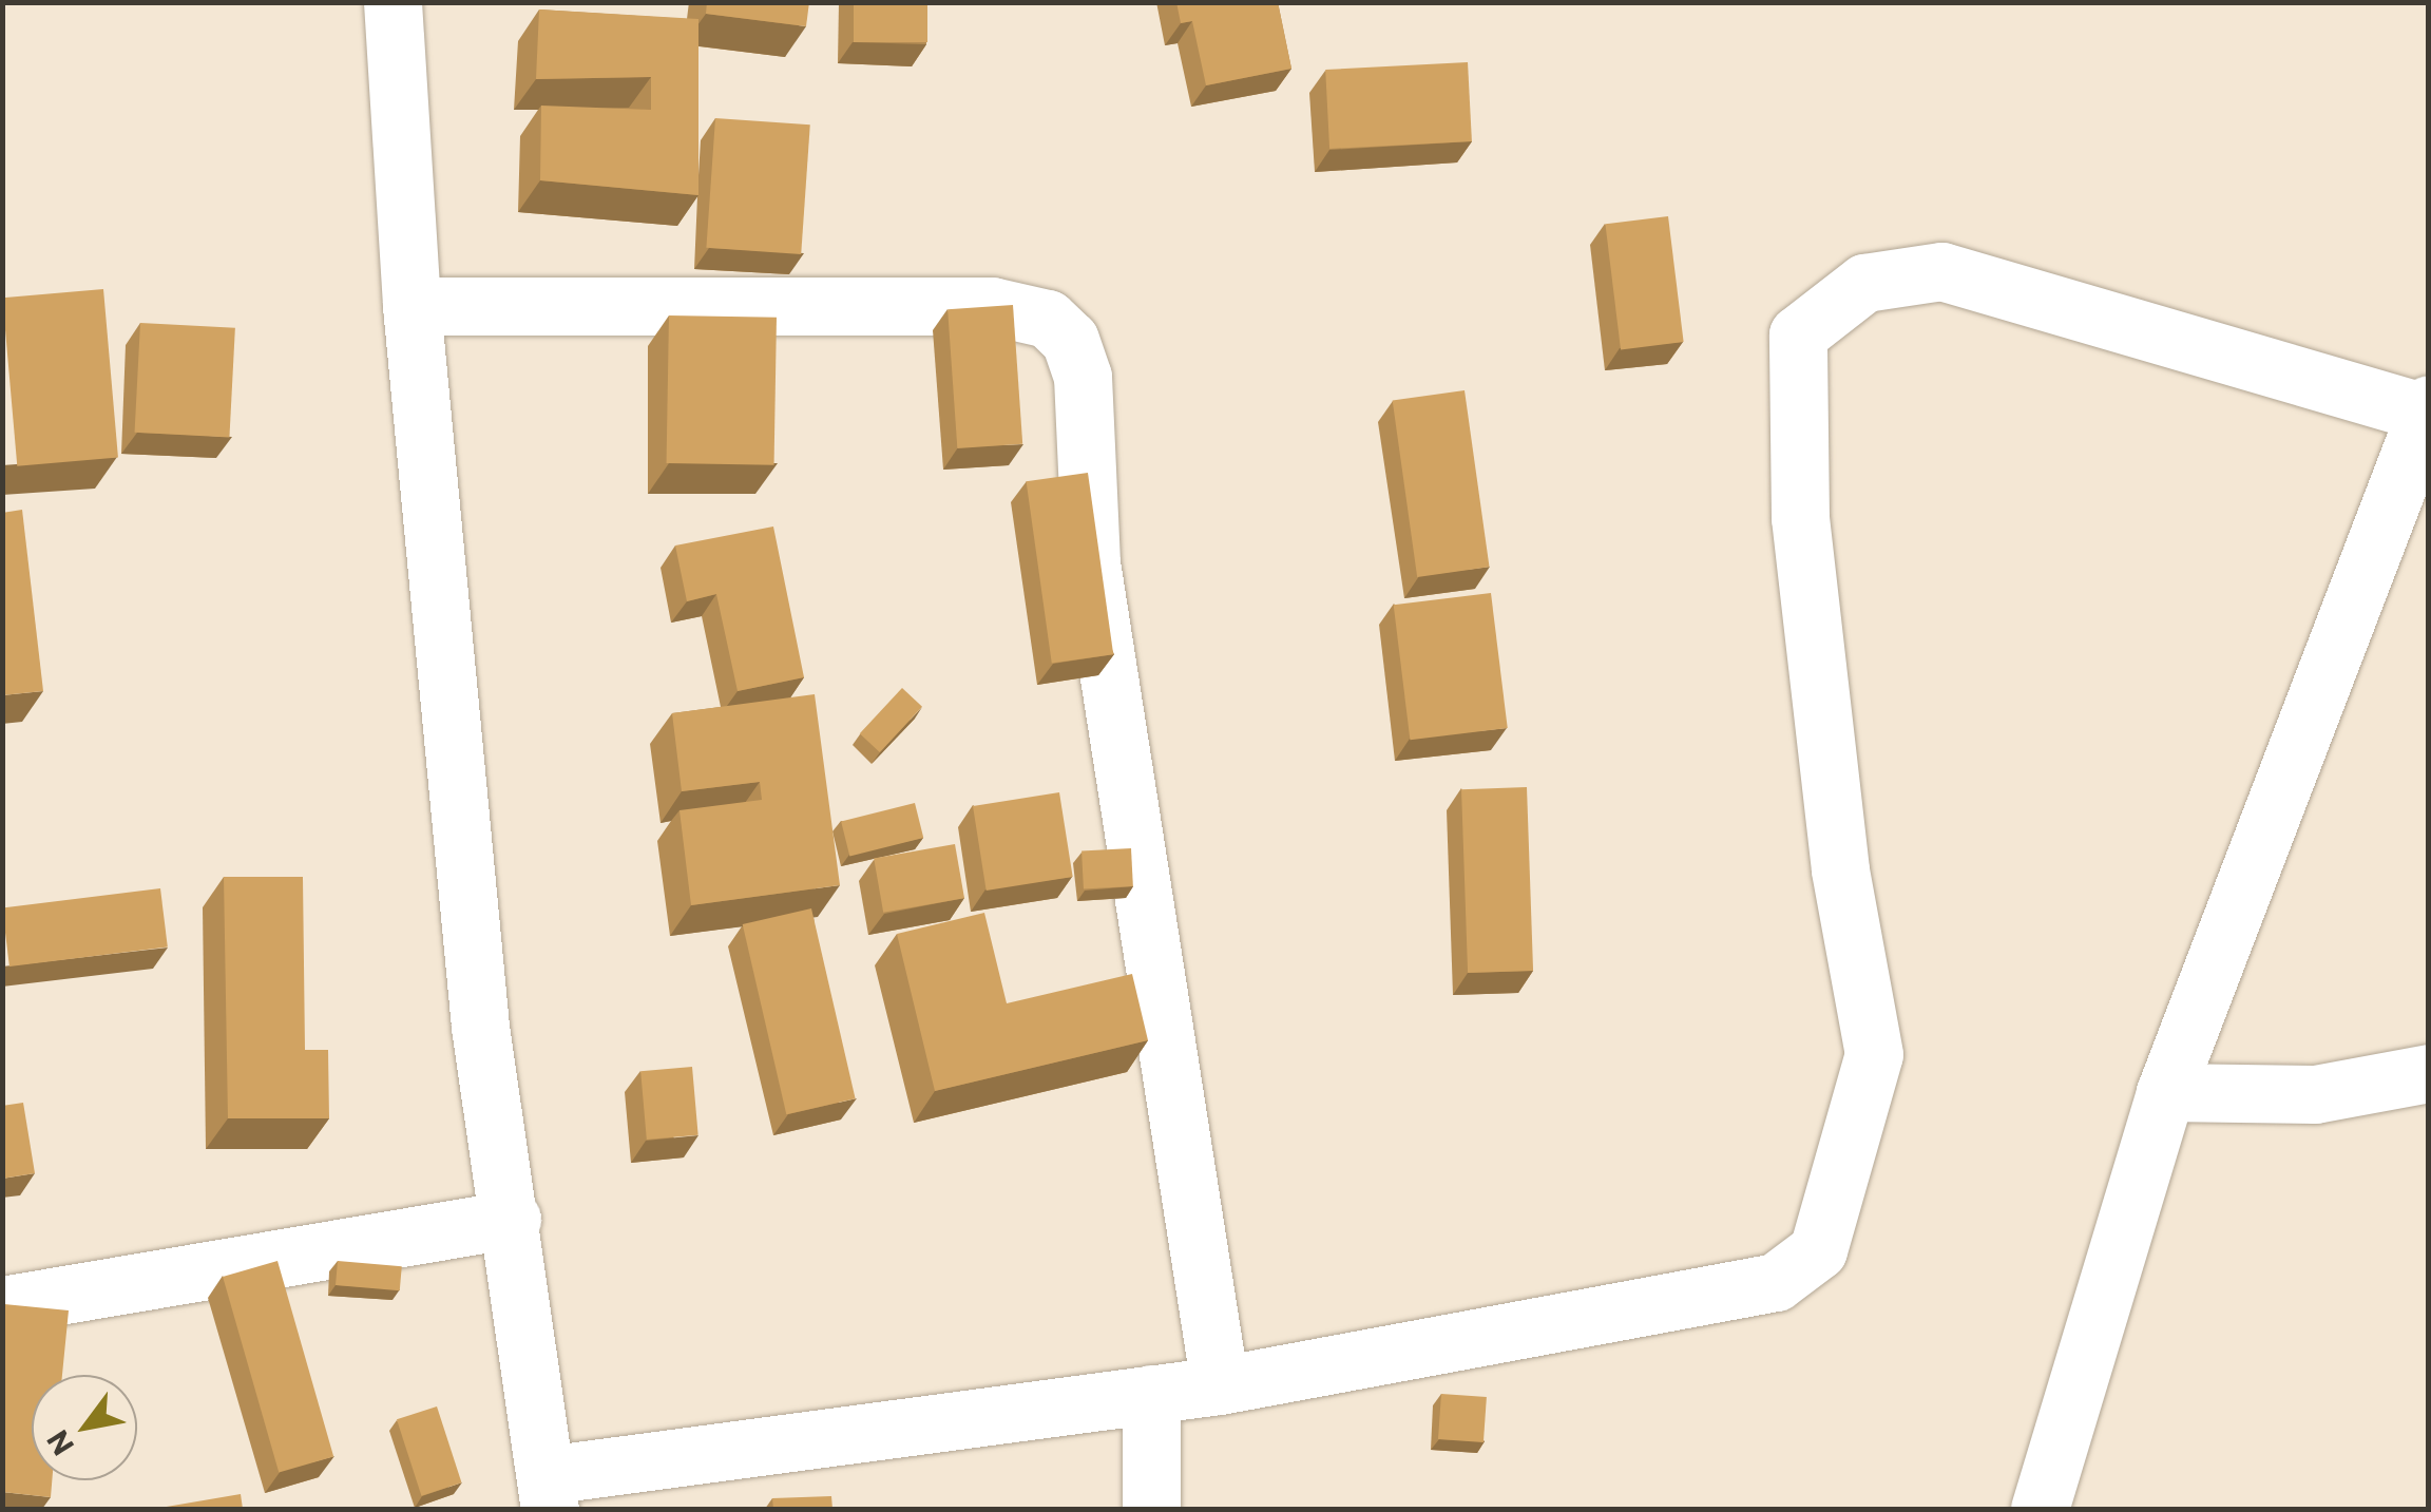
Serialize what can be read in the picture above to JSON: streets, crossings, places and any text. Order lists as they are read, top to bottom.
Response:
{
  "north": "bottom left"
}
